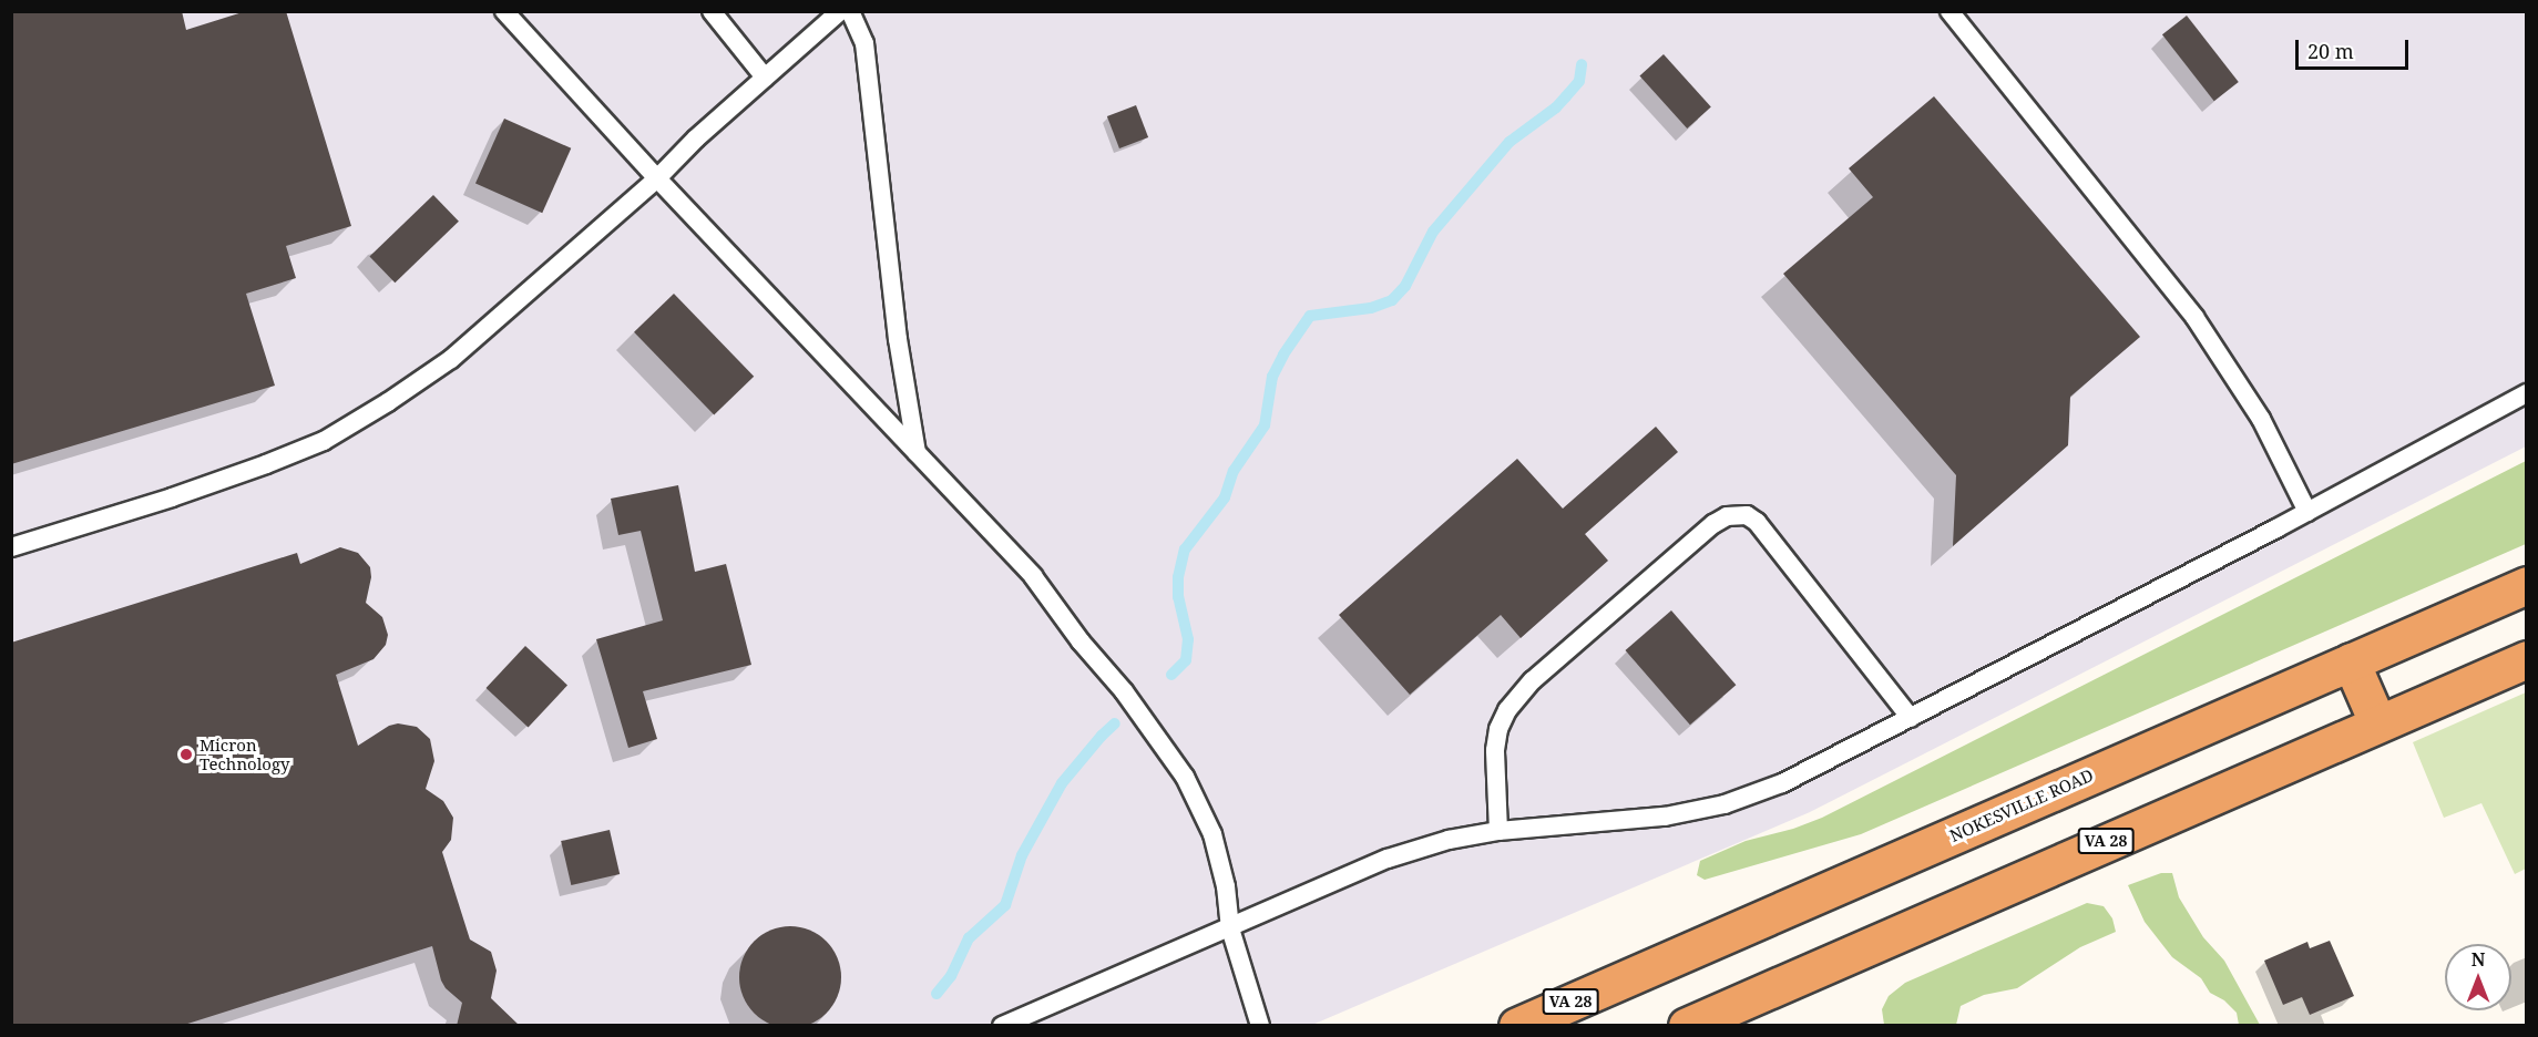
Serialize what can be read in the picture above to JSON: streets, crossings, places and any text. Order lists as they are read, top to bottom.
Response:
{
  "streets": {
    "highway": ["NOKESVILLE ROAD", "VA 28"]
  },
  "places": ["Micron Technology"],
  "scale_bar": "20 m",
  "north": "top"
}
